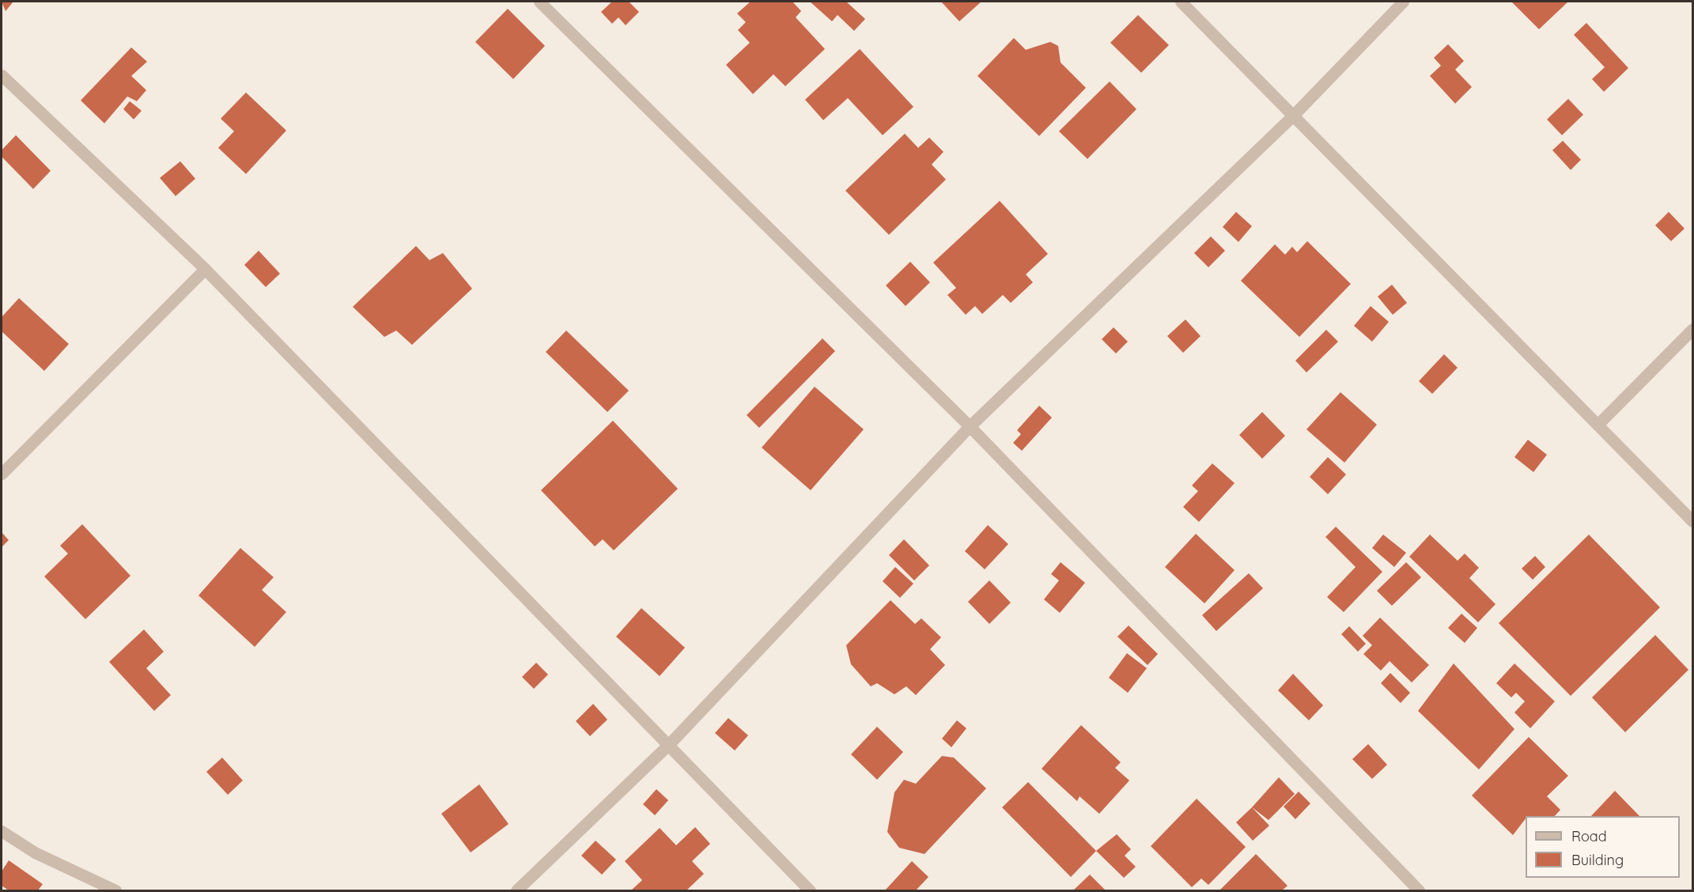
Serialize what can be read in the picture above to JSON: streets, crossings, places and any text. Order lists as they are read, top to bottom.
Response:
{
  "legend": ["Road", "Building"]
}
